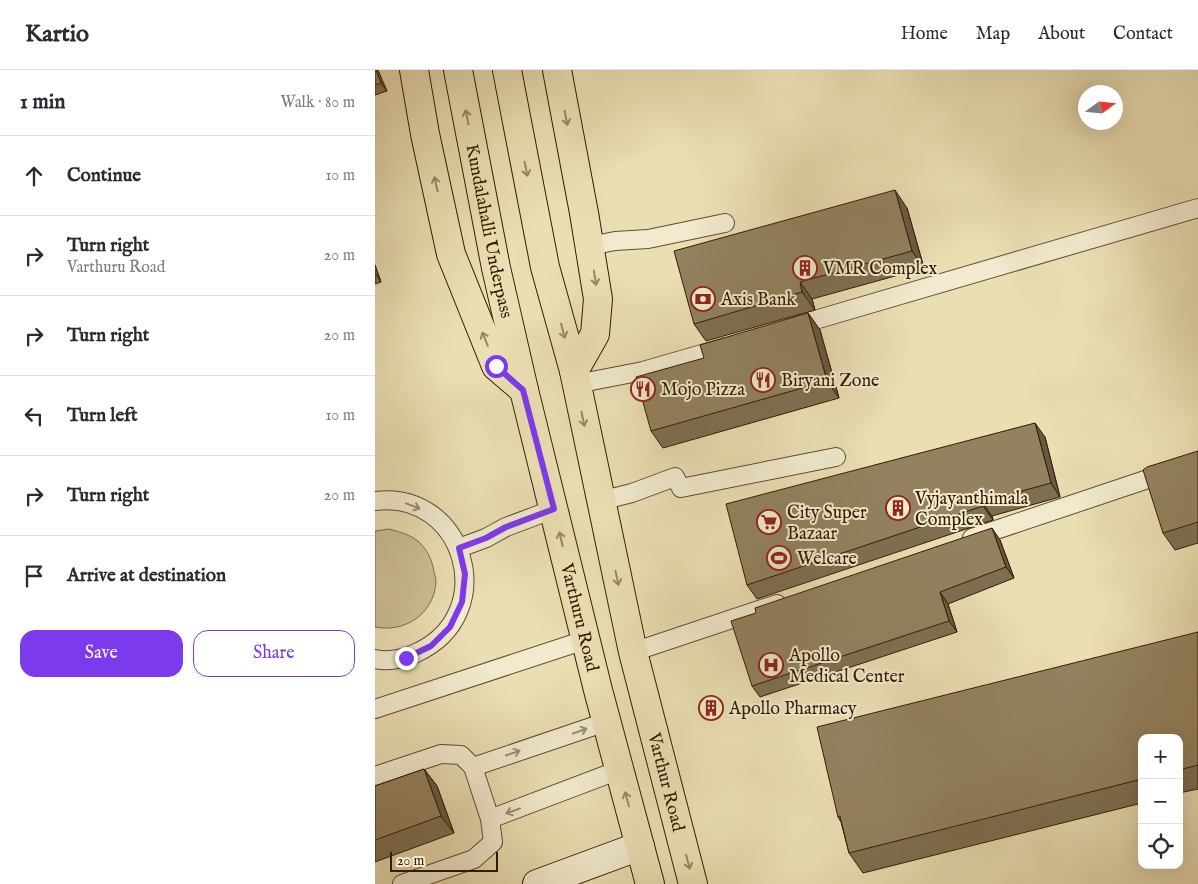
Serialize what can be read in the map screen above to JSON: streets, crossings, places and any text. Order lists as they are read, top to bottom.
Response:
{
  "streets": {
    "main road": ["Kundalahalli Underpass", "Varthuru Road", "Varthur Road"]
  },
  "crossings": [
    ["Kundalahalli Underpass", "Varthuru Road"]
  ],
  "one_way": ["Varthur Road"],
  "places": {
    "building": ["VMR Complex", "Vyjayanthimala Complex", "Apollo Pharmacy"],
    "bank": ["Axis Bank"],
    "restaurant": ["Biryani Zone", "Mojo Pizza"],
    "supermarket": ["City Super Bazaar"],
    "sports": ["Welcare"],
    "hospital": ["Apollo Medical Center"]
  },
  "scale_bar": "20 m",
  "north": "right",
  "page": {
    "header": "Kartio",
    "nav": [
      "Home",
      "Map",
      "About",
      "Contact"
    ],
    "heading": ["1 min", "Walk · 80 m"],
    "list": [
      ["Continue", "10 m"],
      ["Turn right", "Varthuru Road", "20 m"],
      ["Turn right", "20 m"],
      ["Turn left", "10 m"],
      ["Turn right", "20 m"],
      "Arrive at destination"
    ],
    "buttons": ["Save", "Share"],
    "map_buttons": ["+", "−"],
    "scale": "20 m"
  }
}
